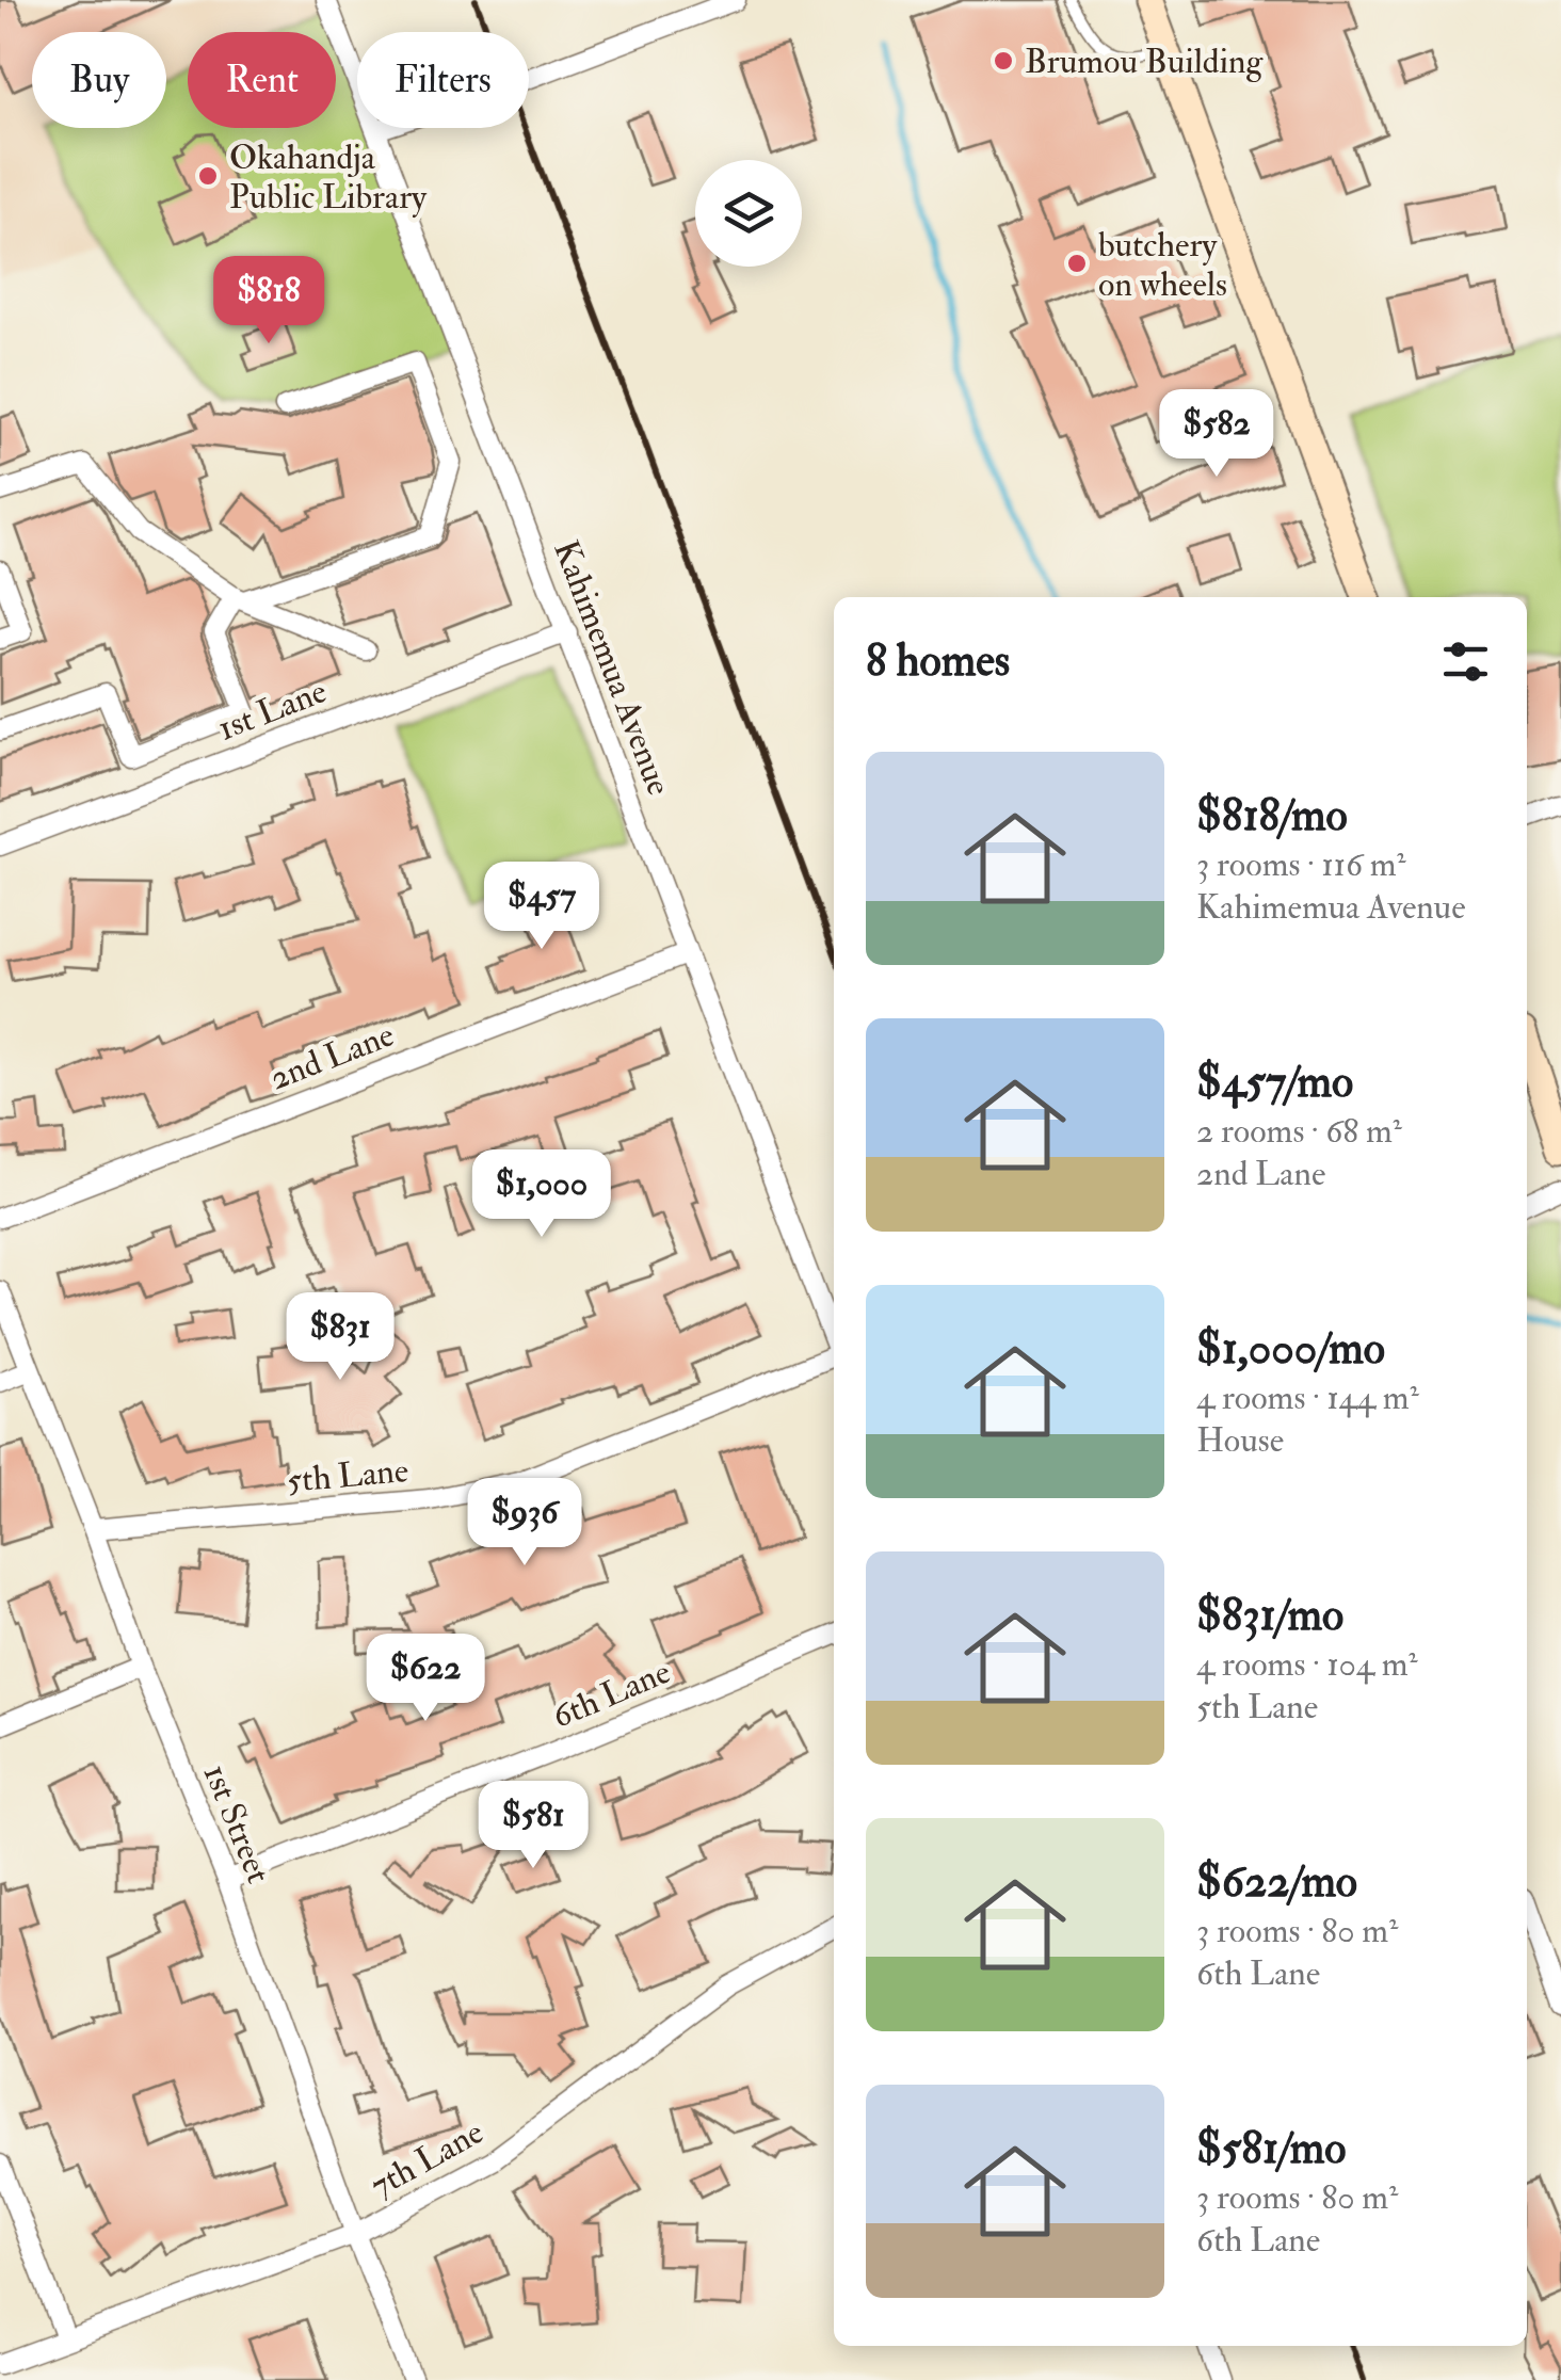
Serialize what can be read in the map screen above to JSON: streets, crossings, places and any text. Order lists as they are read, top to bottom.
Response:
{
  "streets": {
    "street": [
      "Kahimemua Avenue",
      "1st Lane",
      "2nd Lane",
      "5th Lane",
      "6th Lane",
      "1st Street",
      "7th Lane"
    ]
  },
  "crossings": [
    ["Kahimemua Avenue", "1st Lane"],
    ["Kahimemua Avenue", "2nd Lane"],
    ["5th Lane", "1st Street"],
    ["6th Lane", "1st Street"],
    ["1st Street", "7th Lane"]
  ],
  "places": ["Brumou Building", "Okahandja Public Library", "butchery on wheels"],
  "page": {
    "chip": ["Buy", "Rent", "Filters"],
    "price": [
      "$818",
      "$582",
      "$457",
      "$1,000",
      "$831",
      "$936",
      "$622",
      "$581"
    ],
    "heading": "8 homes",
    "list": [
      {
        "name": "$818/mo",
        "note": "3 rooms · 116 m² · Kahimemua Avenue"
      },
      {
        "name": "$457/mo",
        "note": "2 rooms · 68 m² · 2nd Lane"
      },
      {
        "name": "$1,000/mo",
        "note": "4 rooms · 144 m² · House"
      },
      {
        "name": "$831/mo",
        "note": "4 rooms · 104 m² · 5th Lane"
      },
      {
        "name": "$622/mo",
        "note": "3 rooms · 80 m² · 6th Lane"
      },
      {
        "name": "$581/mo",
        "note": "3 rooms · 80 m² · 6th Lane"
      }
    ]
  }
}
